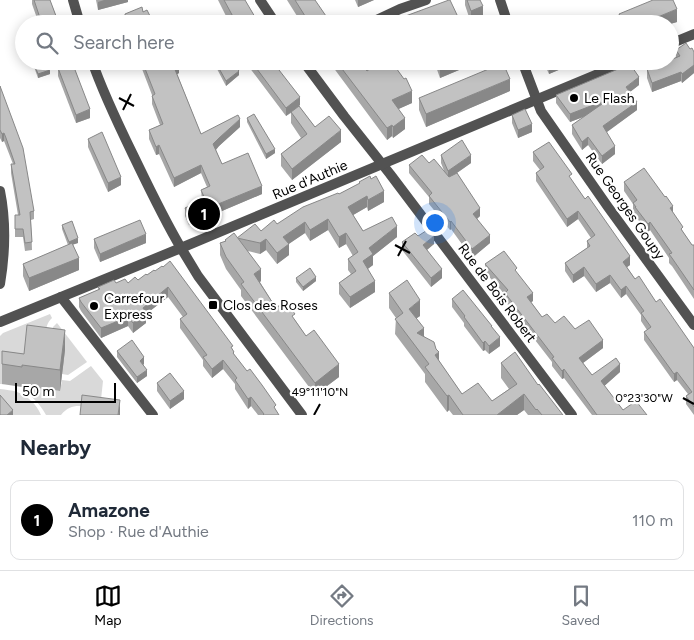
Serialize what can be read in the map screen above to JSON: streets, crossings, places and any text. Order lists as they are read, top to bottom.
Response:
{
  "streets": {
    "street": ["Rue d'Authie", "Rue Georges Goupy", "Rue de Bois Robert"]
  },
  "crossings": [
    ["Rue d'Authie", "Rue Georges Goupy"],
    ["Rue d'Authie", "Rue de Bois Robert"]
  ],
  "places": {
    "other": ["Le Flash", "Carrefour Express"],
    "transit": ["Clos des Roses"]
  },
  "scale_bar": "50 m",
  "page": {
    "search": "Search here",
    "pins": "1",
    "scale": "50 m",
    "heading": "Nearby",
    "list": [
      {
        "mark": "1",
        "name": "Amazone",
        "note": "Shop · Rue d'Authie",
        "value": "110 m"
      }
    ],
    "nav": ["Map", "Directions", "Saved"]
  },
  "coordinates": ["49°11'10\"N", "0°23'30\"W"]
}
